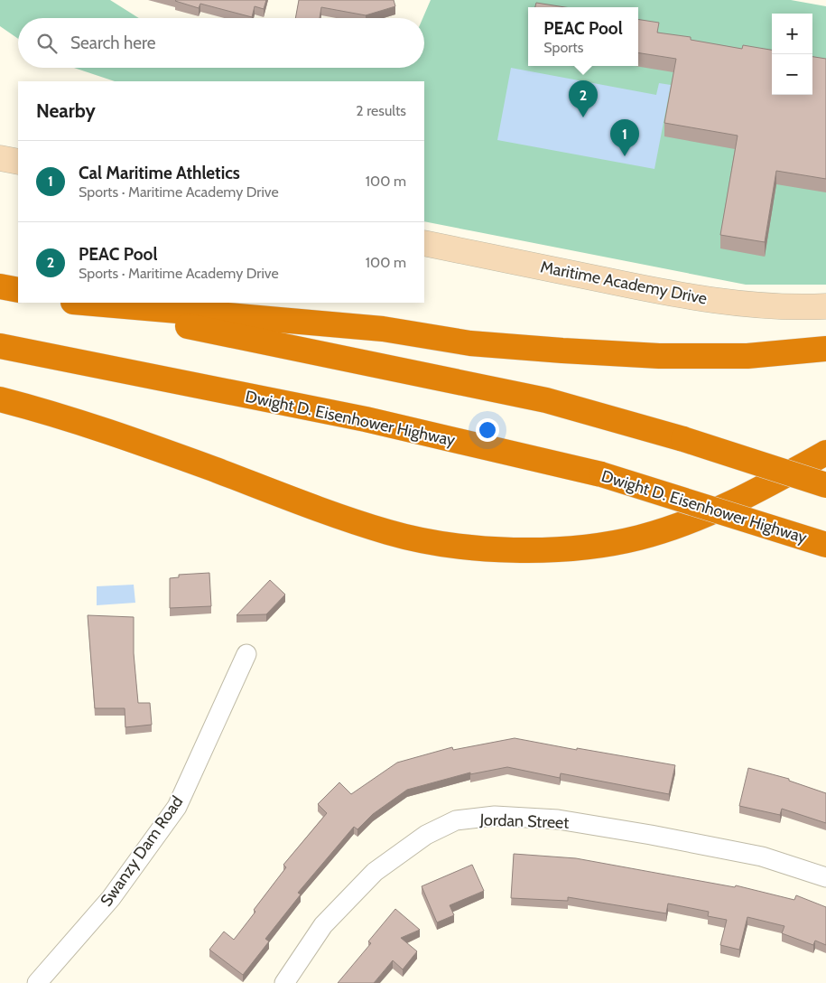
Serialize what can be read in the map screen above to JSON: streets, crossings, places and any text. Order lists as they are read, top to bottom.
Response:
{
  "streets": {
    "highway": ["Dwight D. Eisenhower Highway"],
    "street": ["Maritime Academy Drive", "Jordan Street", "Swanzy Dam Road"]
  },
  "page": {
    "popup": ["PEAC Pool", "Sports"],
    "map_buttons": ["+", "−"],
    "search": "Search here",
    "pins": ["2", "1"],
    "heading": ["Nearby", "2 results"],
    "list": [
      {
        "mark": "1",
        "name": "Cal Maritime Athletics",
        "note": "Sports · Maritime Academy Drive",
        "value": "100 m"
      },
      {
        "mark": "2",
        "name": "PEAC Pool",
        "note": "Sports · Maritime Academy Drive",
        "value": "100 m"
      }
    ]
  }
}
